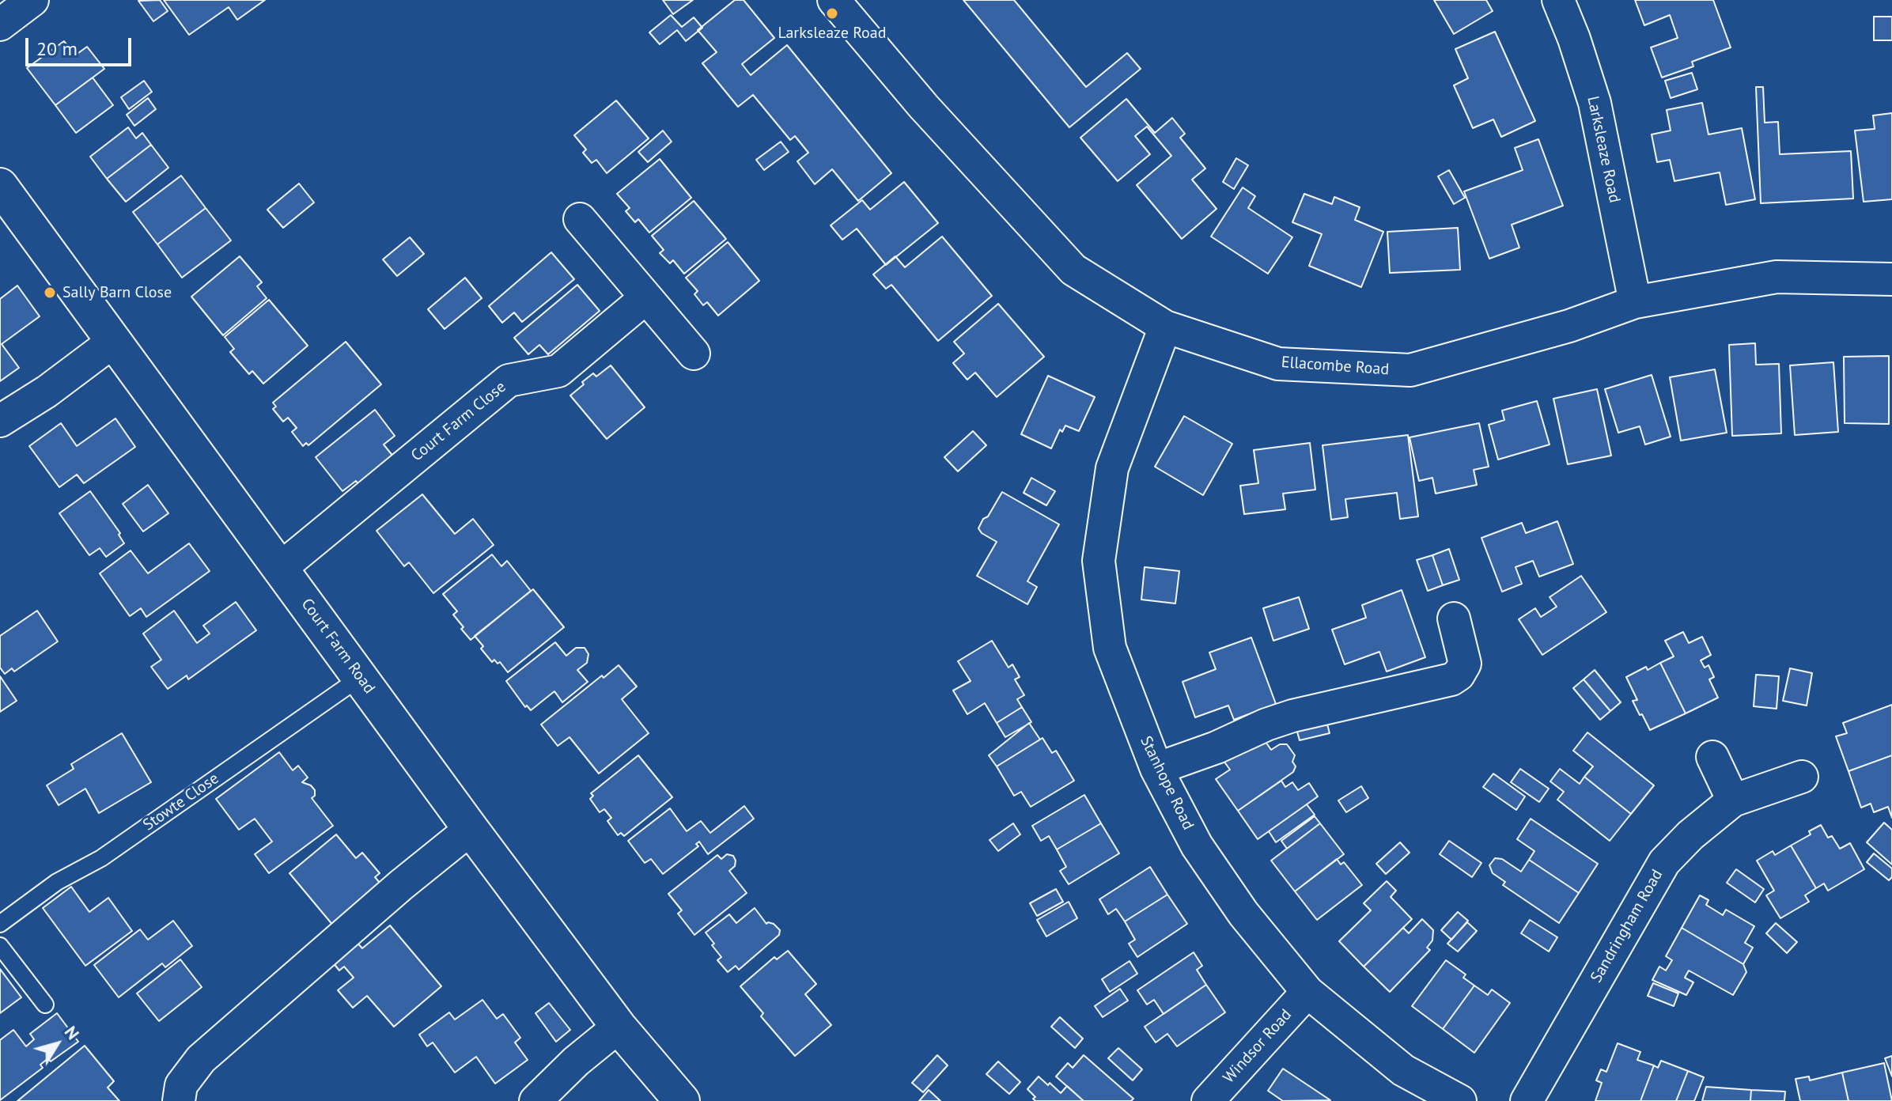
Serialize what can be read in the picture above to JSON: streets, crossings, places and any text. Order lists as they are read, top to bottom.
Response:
{
  "streets": {
    "street": [
      "Larksleaze Road",
      "Ellacombe Road",
      "Court Farm Close",
      "Court Farm Road",
      "Stanhope Road",
      "Sandringham Road",
      "Windsor Road"
    ],
    "lane": ["Stowte Close"]
  },
  "crossings": [
    ["Larksleaze Road", "Ellacombe Road"],
    ["Ellacombe Road", "Stanhope Road"],
    ["Court Farm Close", "Court Farm Road"],
    ["Court Farm Road", "Stowte Close"],
    ["Stanhope Road", "Windsor Road"]
  ],
  "places": ["Larksleaze Road", "Sally Barn Close"],
  "scale_bar": "20 m",
  "north": "top right"
}
